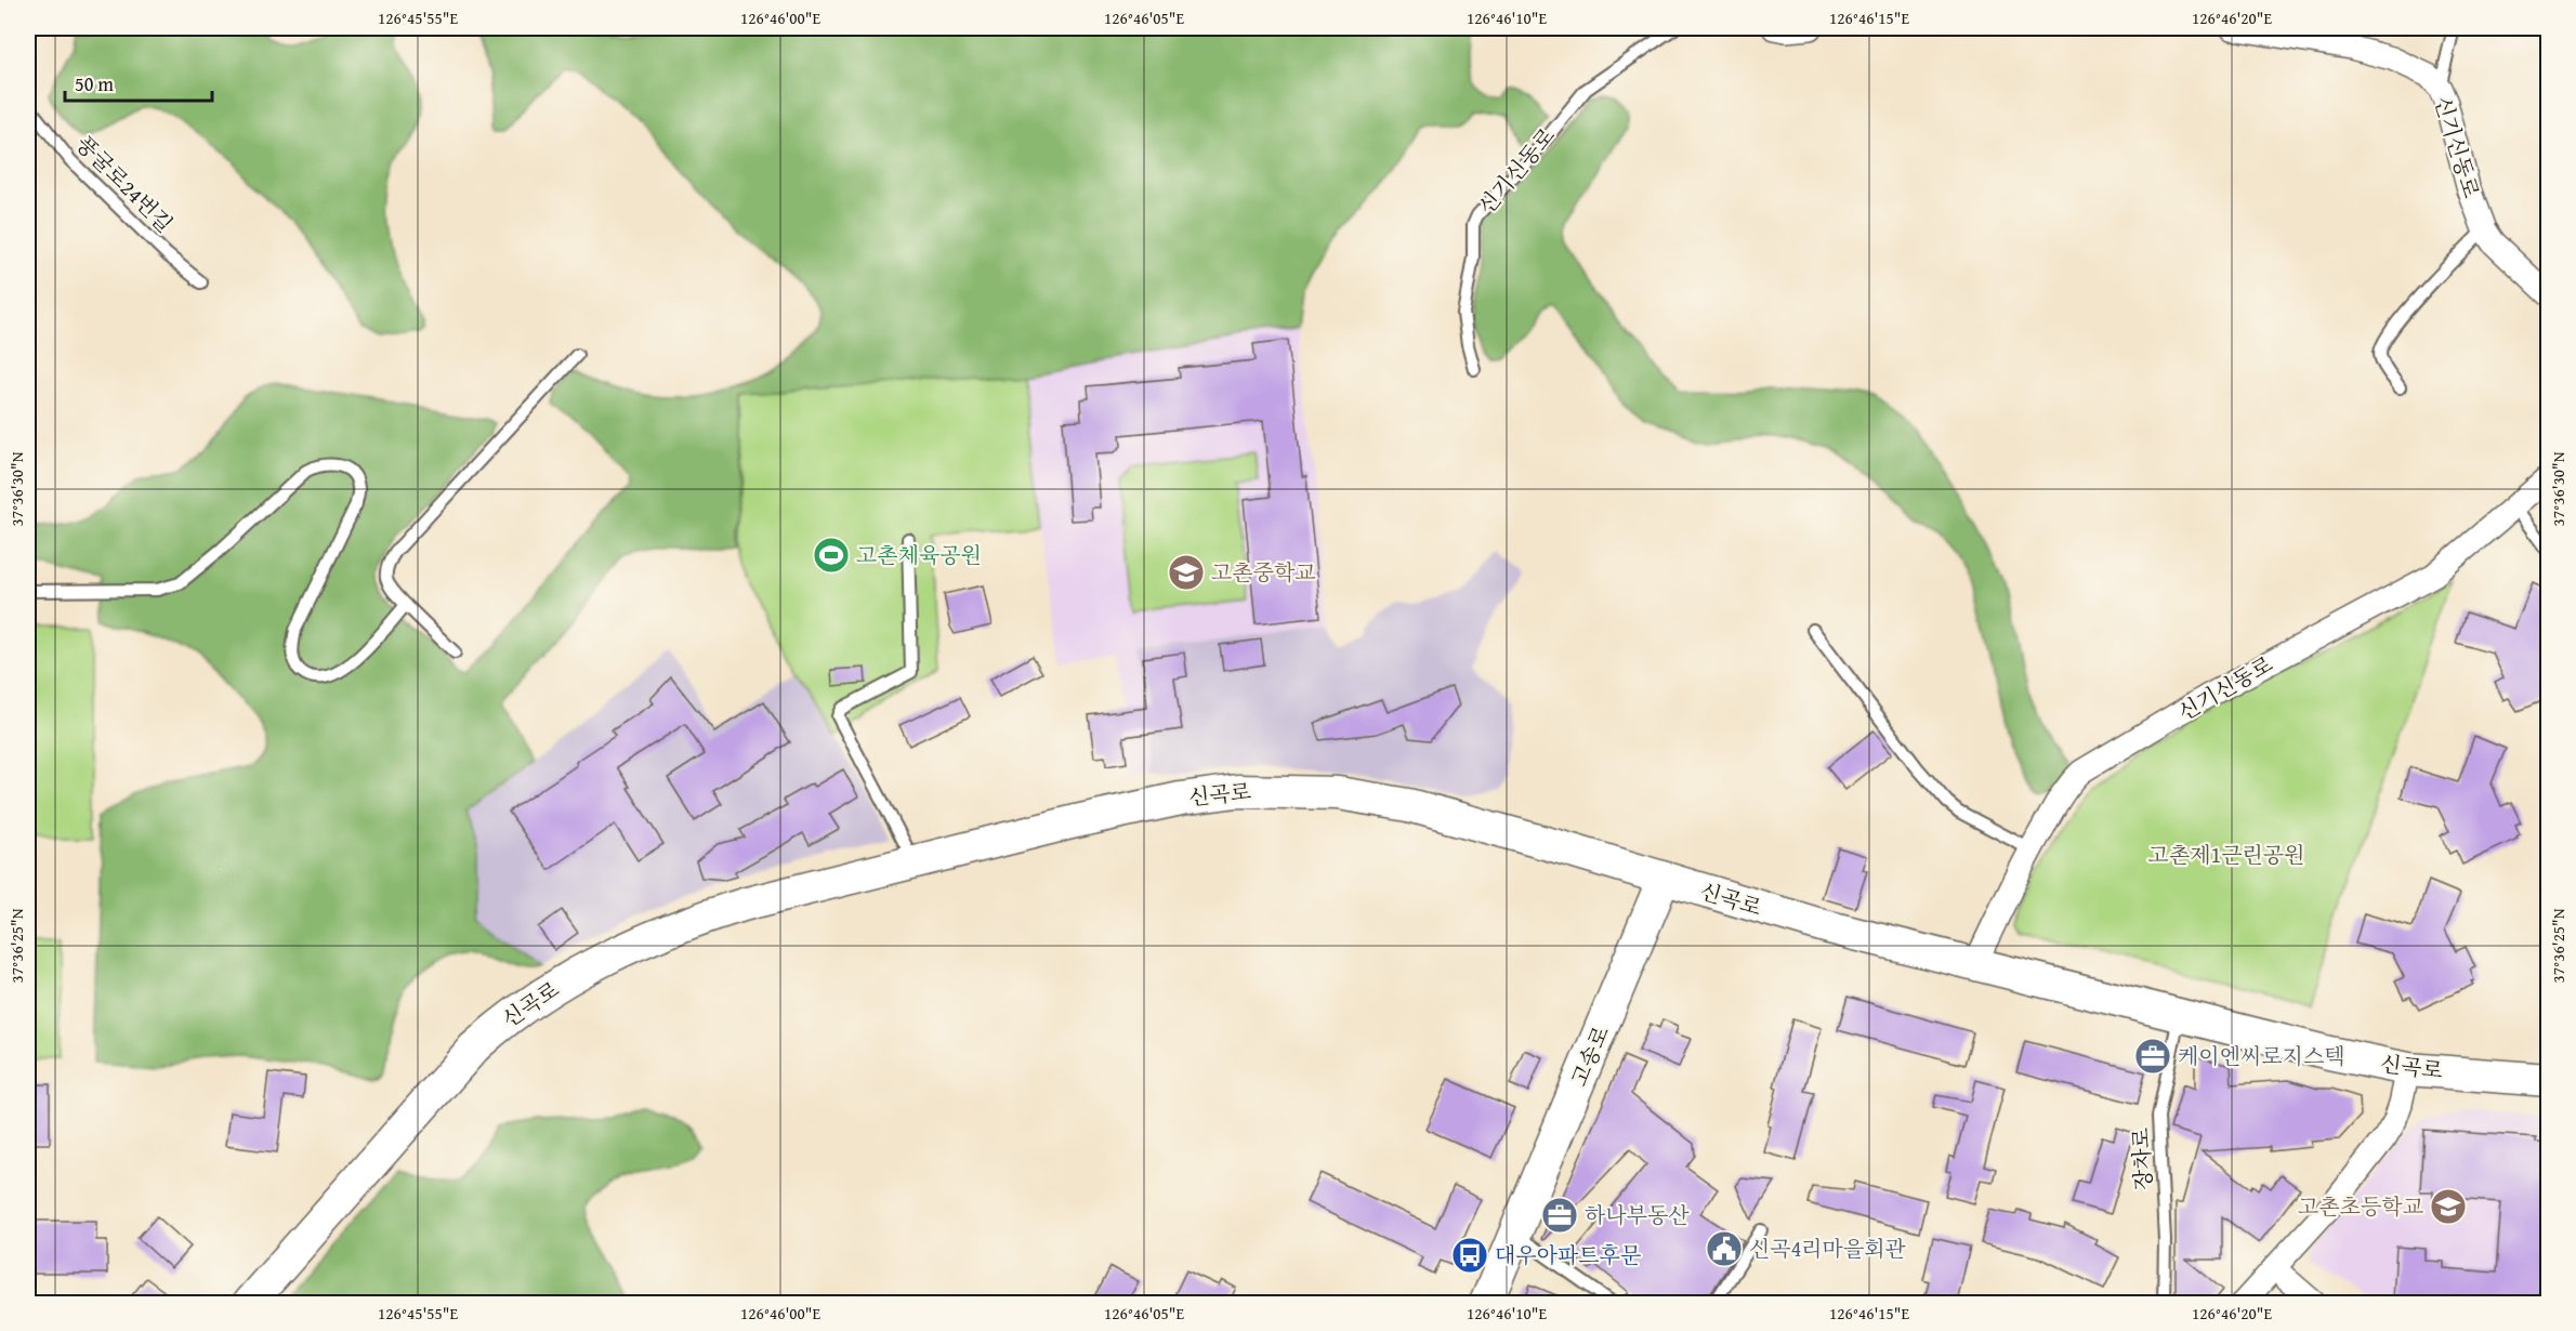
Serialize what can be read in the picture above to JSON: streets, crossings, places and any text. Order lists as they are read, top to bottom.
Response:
{
  "streets": {
    "street": ["신기신동로", "신곡로", "고송로"],
    "lane": ["풍굴로24번길", "장차로"]
  },
  "crossings": [
    ["신기신동로", "신곡로"],
    ["신곡로", "고송로"],
    ["신곡로", "장차로"]
  ],
  "parks": ["고촌제1근린공원"],
  "places": {
    "sports": ["고촌체육공원"],
    "school or university": ["고촌중학교", "고촌초등학교"],
    "office": ["케이엔씨로지스텍", "하나부동산"],
    "public building": ["신곡4리마을회관"],
    "bus stop": ["대우아파트후문"]
  },
  "scale_bar": "50 m",
  "coordinates": [
    "126°45'55\"E",
    "126°46'00\"E",
    "126°46'05\"E",
    "126°46'10\"E",
    "126°46'15\"E",
    "126°46'20\"E",
    "37°36'30\"N",
    "37°36'25\"N"
  ]
}
